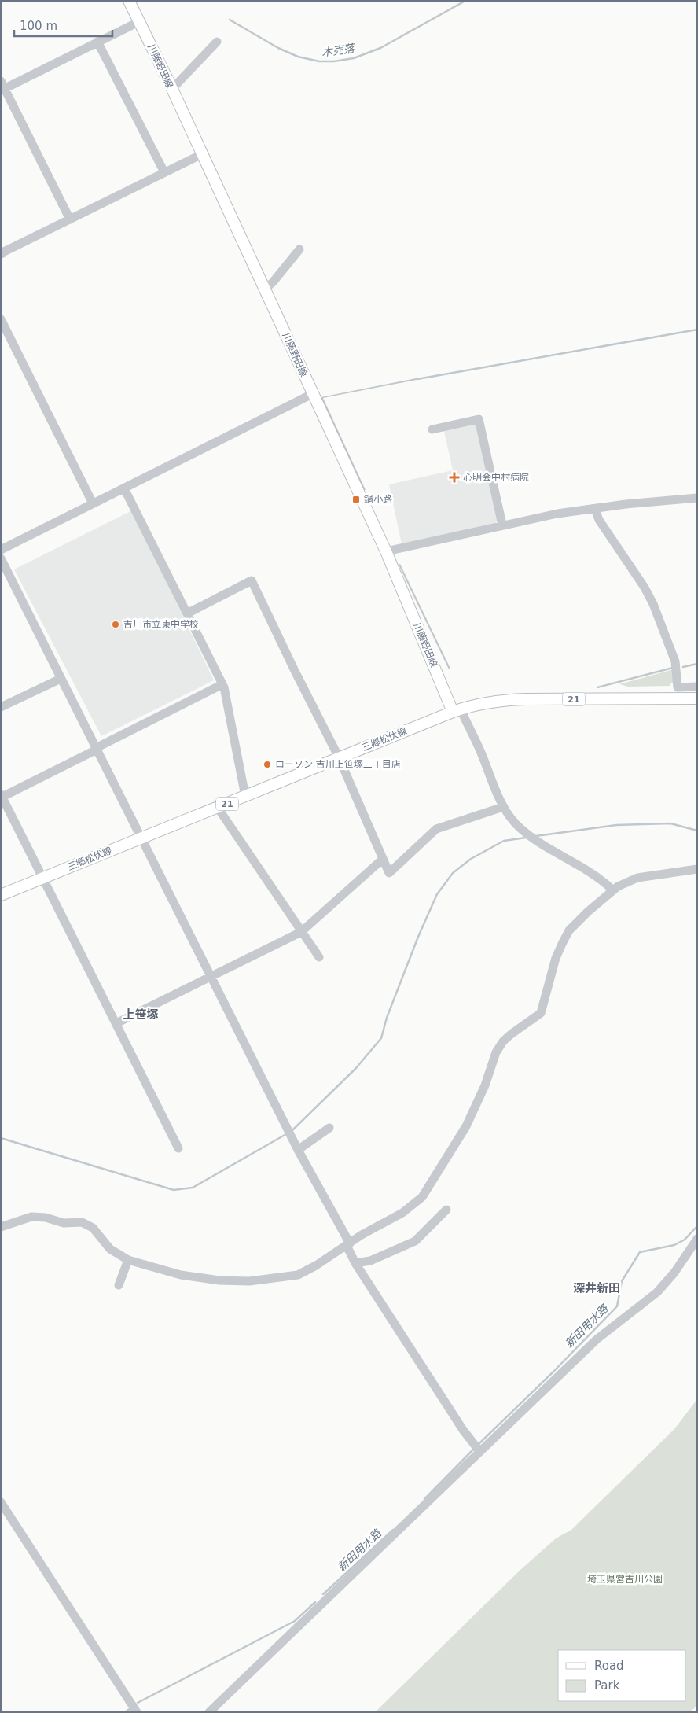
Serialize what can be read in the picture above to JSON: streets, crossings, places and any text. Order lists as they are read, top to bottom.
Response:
{
  "streets": {
    "main road": ["川藤野田線", "21", "三郷松伏線"]
  },
  "crossings": [
    ["川藤野田線", "三郷松伏線"]
  ],
  "districts": ["上笹塚", "深井新田"],
  "water": ["木売落", "新田用水路"],
  "parks": ["埼玉県営吉川公園"],
  "places": {
    "health": ["心明会中村病院"],
    "transit": ["鍋小路"],
    "other": ["吉川市立東中学校", "ローソン 吉川上笹塚三丁目店"]
  },
  "legend": ["Road", "Park"],
  "scale_bar": "100 m"
}
